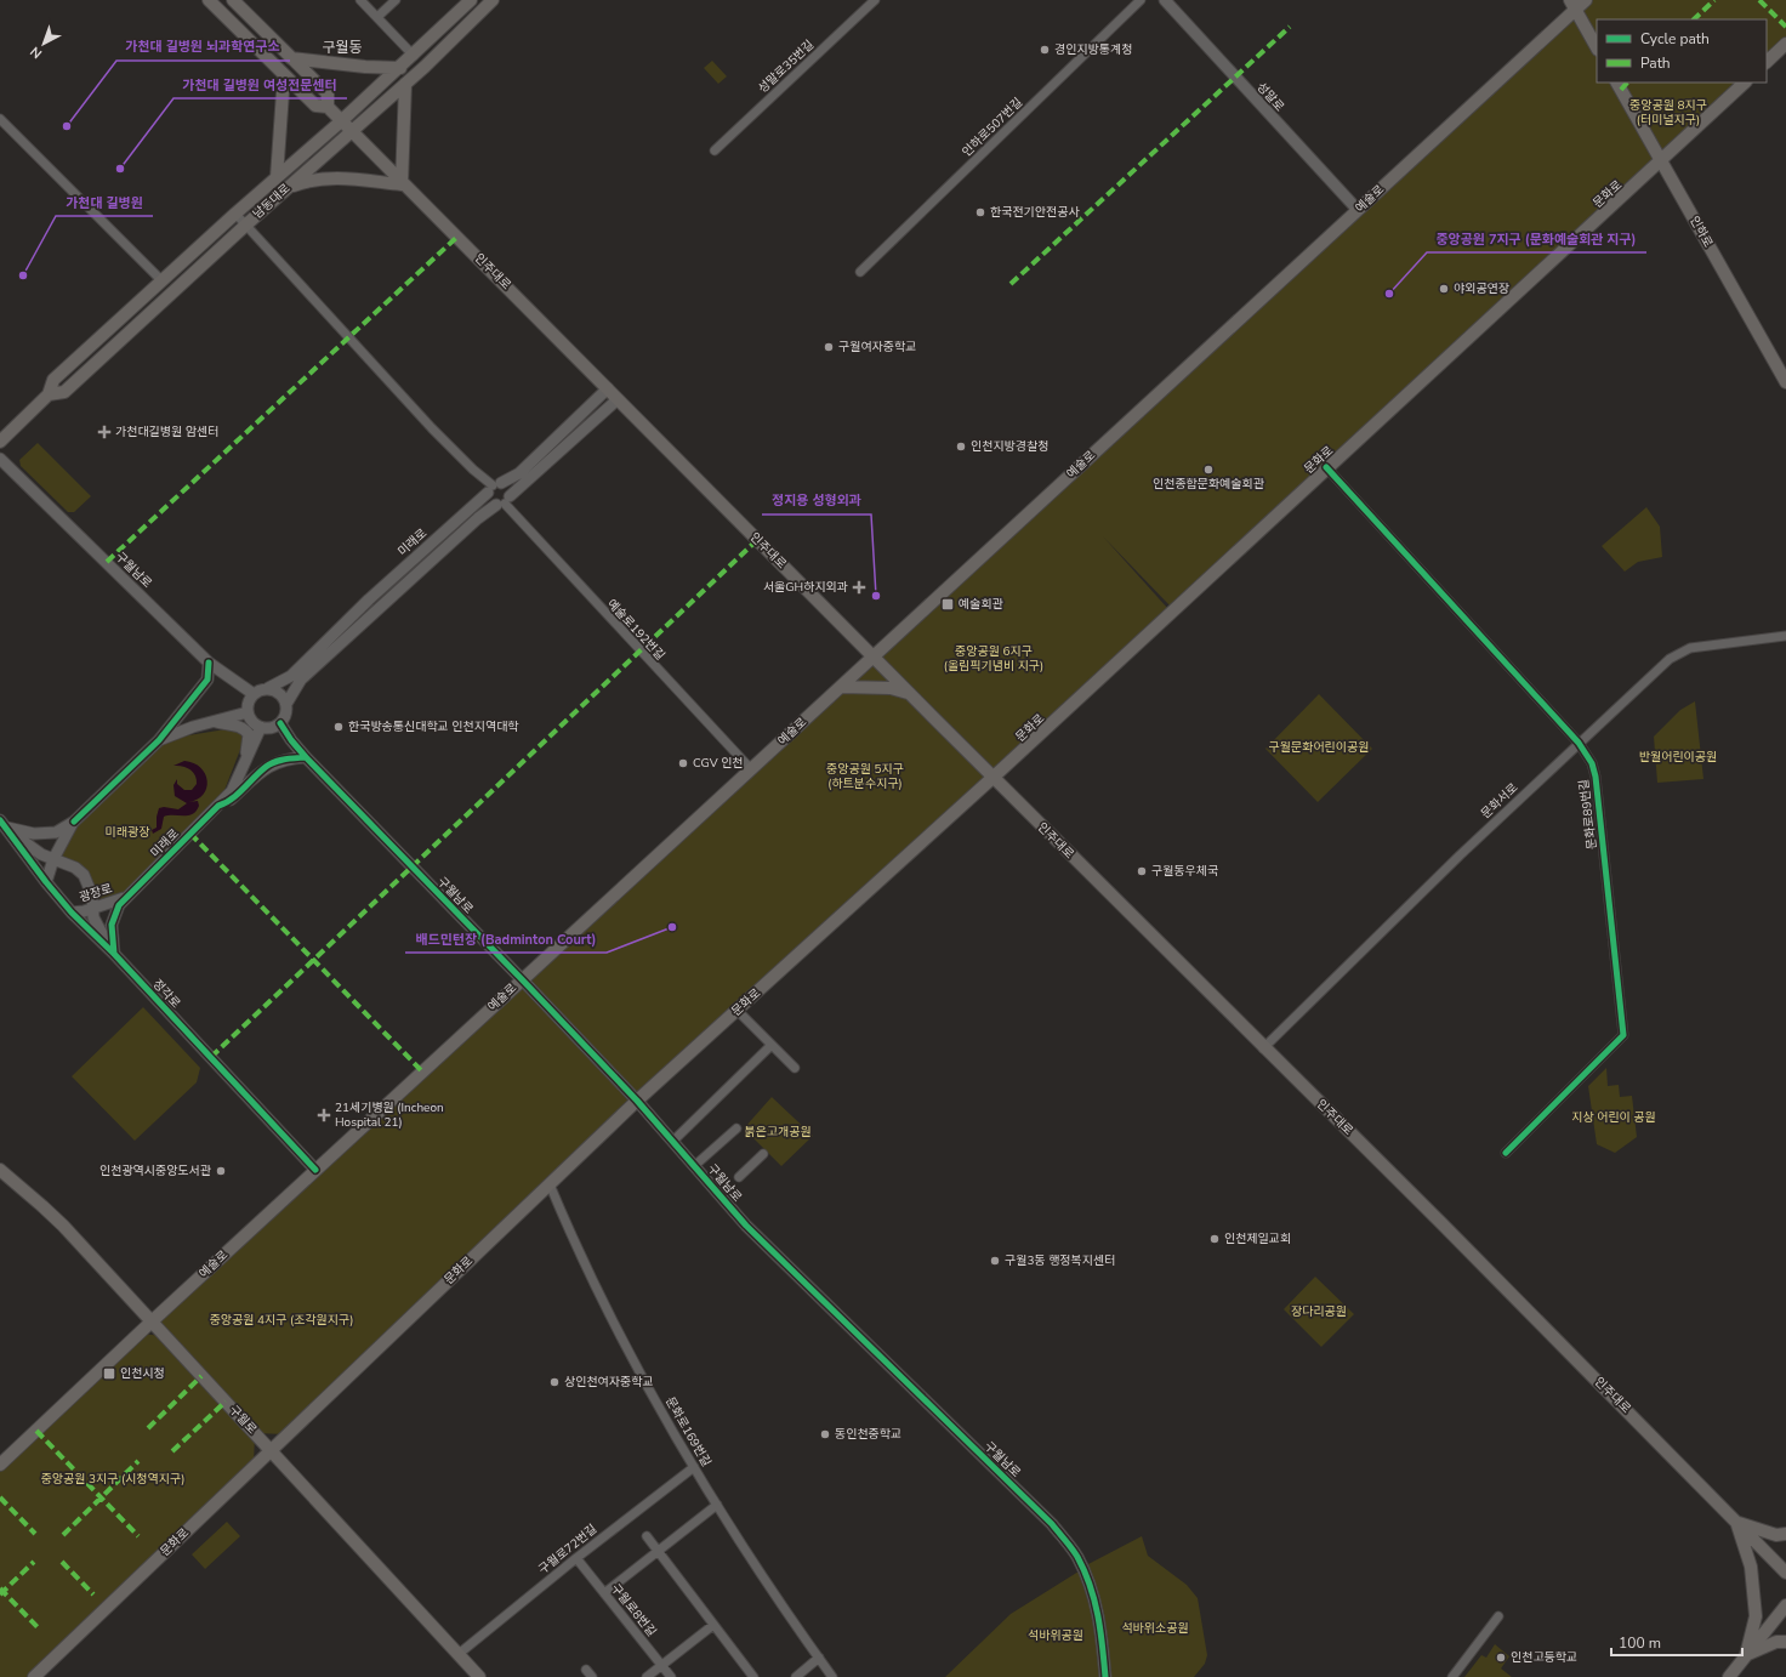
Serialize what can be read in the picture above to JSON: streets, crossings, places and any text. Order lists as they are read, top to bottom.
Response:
{
  "streets": {
    "main road": [
      "문화로",
      "예술로",
      "남동대로",
      "인하로",
      "인주대로",
      "구월로"
    ],
    "street": [
      "성말로35번길",
      "성말로",
      "인하로507번길",
      "미래로",
      "구월남로",
      "예술로192번길",
      "문화서로",
      "문화로89번길",
      "광장로",
      "정각로",
      "문화로169번길",
      "구월로72번길",
      "구월로8번길"
    ]
  },
  "crossings": [
    ["성말로", "예술로"],
    ["문화로", "인하로"],
    ["문화로", "인주대로"],
    ["문화로", "구월남로"],
    ["문화로", "문화로89번길"],
    ["문화로", "구월로"],
    ["문화로", "문화로169번길"],
    ["예술로", "인주대로"],
    ["예술로", "구월남로"],
    ["예술로", "예술로192번길"],
    ["예술로", "정각로"],
    ["예술로", "구월로"],
    ["남동대로", "인주대로"],
    ["인주대로", "미래로"],
    ["인주대로", "문화서로"],
    ["미래로", "구월남로"],
    ["미래로", "광장로"],
    ["문화서로", "문화로89번길"],
    ["광장로", "정각로"],
    ["구월로", "구월로72번길"],
    ["문화로169번길", "구월로72번길"],
    ["구월로72번길", "구월로8번길"]
  ],
  "districts": ["구월동"],
  "parks": [
    "중앙공원 8지구 (터미널지구)",
    "중앙공원 6지구 (올림픽기념비 지구)",
    "구월문화어린이공원",
    "반월어린이공원",
    "중앙공원 5지구 (하트분수지구)",
    "미래광장",
    "지상 어린이 공원",
    "붉은고개공원",
    "장다리공원",
    "중앙공원 4지구 (조각원지구)",
    "중앙공원 3지구 (시청역지구)",
    "석바위소공원",
    "석바위공원"
  ],
  "places": {
    "other": [
      "경인지방통계청",
      "가천대 길병원 뇌과학연구소",
      "가천대 길병원 여성전문센터",
      "한국전기안전공사",
      "가천대 길병원",
      "야외공연장",
      "중앙공원 7지구 (문화예술회관 지구)",
      "구월여자중학교",
      "인천지방경찰청",
      "인천종합문화예술회관",
      "정지용 성형외과",
      "한국방송통신대학교 인천지역대학",
      "CGV 인천",
      "구월동우체국",
      "배드민턴장 (Badminton Court)",
      "인천광역시중앙도서관",
      "인천제일교회",
      "구월3동 행정복지센터",
      "상인천여자중학교",
      "동인천중학교",
      "인천고등학교"
    ],
    "health": ["가천대길병원 암센터", "서울GH하지외과", "21세기병원 (Incheon Hospital 21)"],
    "transit": ["예술회관", "인천시청"]
  },
  "legend": ["Cycle path", "Path"],
  "scale_bar": "100 m",
  "north": "bottom left"
}
